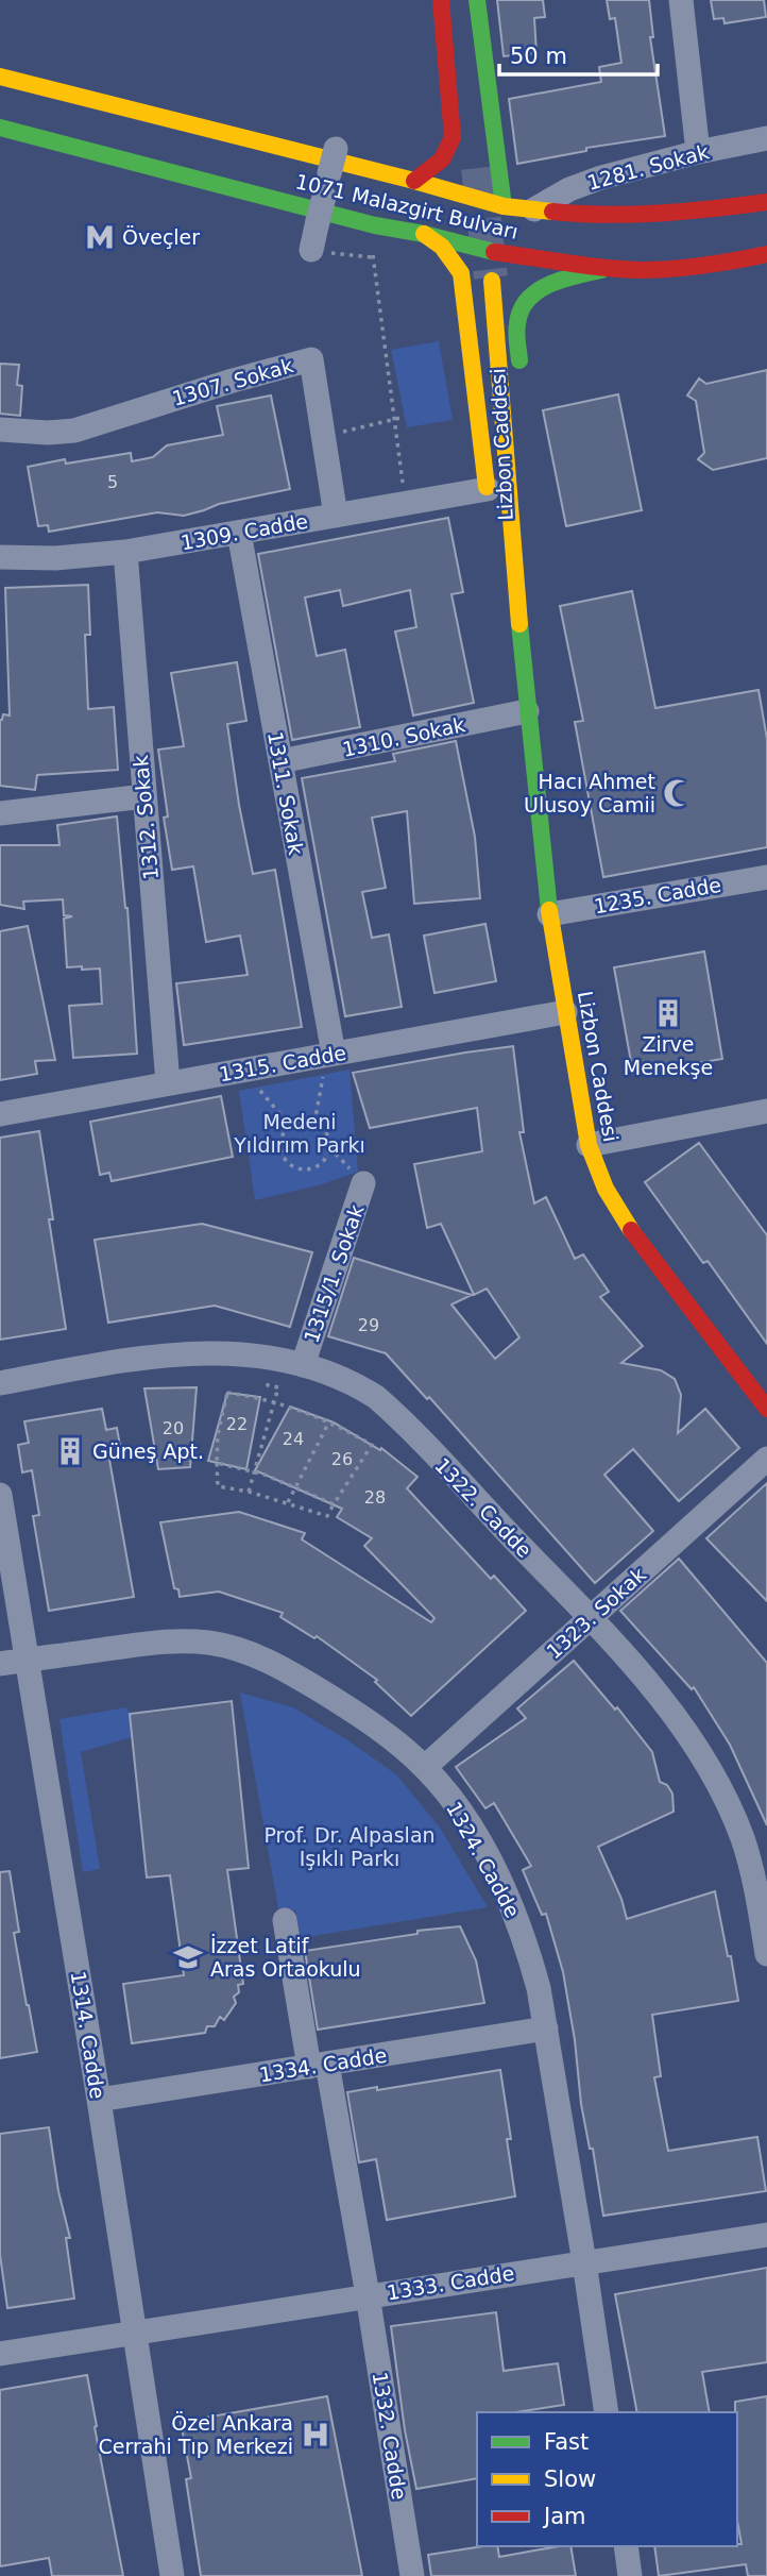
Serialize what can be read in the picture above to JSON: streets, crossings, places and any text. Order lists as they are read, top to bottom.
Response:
{
  "streets": {
    "main road": ["1071 Malazgirt Bulvarı", "Lizbon Caddesi"],
    "street": [
      "1281. Sokak",
      "1307. Sokak",
      "1309. Cadde",
      "1310. Sokak",
      "1311. Sokak",
      "1312. Sokak",
      "1235. Cadde",
      "1315. Cadde",
      "1315/1. Sokak",
      "1322. Cadde",
      "1323. Sokak",
      "1324. Cadde",
      "1314. Cadde",
      "1334. Cadde",
      "1333. Cadde",
      "1332. Cadde"
    ]
  },
  "crossings": [
    ["1281. Sokak", "1071 Malazgirt Bulvarı"],
    ["1071 Malazgirt Bulvarı", "Lizbon Caddesi"],
    ["1307. Sokak", "1309. Cadde"],
    ["Lizbon Caddesi", "1309. Cadde"],
    ["Lizbon Caddesi", "1310. Sokak"],
    ["Lizbon Caddesi", "1235. Cadde"],
    ["Lizbon Caddesi", "1315. Cadde"],
    ["1309. Cadde", "1311. Sokak"],
    ["1309. Cadde", "1312. Sokak"],
    ["1310. Sokak", "1311. Sokak"],
    ["1311. Sokak", "1315. Cadde"],
    ["1312. Sokak", "1315. Cadde"],
    ["1315/1. Sokak", "1322. Cadde"],
    ["1322. Cadde", "1323. Sokak"],
    ["1323. Sokak", "1324. Cadde"],
    ["1324. Cadde", "1314. Cadde"],
    ["1324. Cadde", "1334. Cadde"],
    ["1324. Cadde", "1333. Cadde"],
    ["1314. Cadde", "1334. Cadde"],
    ["1314. Cadde", "1333. Cadde"],
    ["1334. Cadde", "1332. Cadde"],
    ["1333. Cadde", "1332. Cadde"]
  ],
  "parks": ["Medeni Yıldırım Parkı", "Prof. Dr. Alpaslan Işıklı Parkı"],
  "places": {
    "metro station": ["Öveçler"],
    "mosque": ["Hacı Ahmet Ulusoy Camii"],
    "building": ["Zirve Menekşe", "Güneş Apt."],
    "school or university": ["İzzet Latif Aras Ortaokulu"],
    "hospital": ["Özel Ankara Cerrahi Tıp Merkezi"]
  },
  "house_numbers": [
    "5",
    "29",
    "22",
    "20",
    "24",
    "26",
    "28"
  ],
  "legend": ["Fast", "Slow", "Jam"],
  "scale_bar": "50 m"
}
